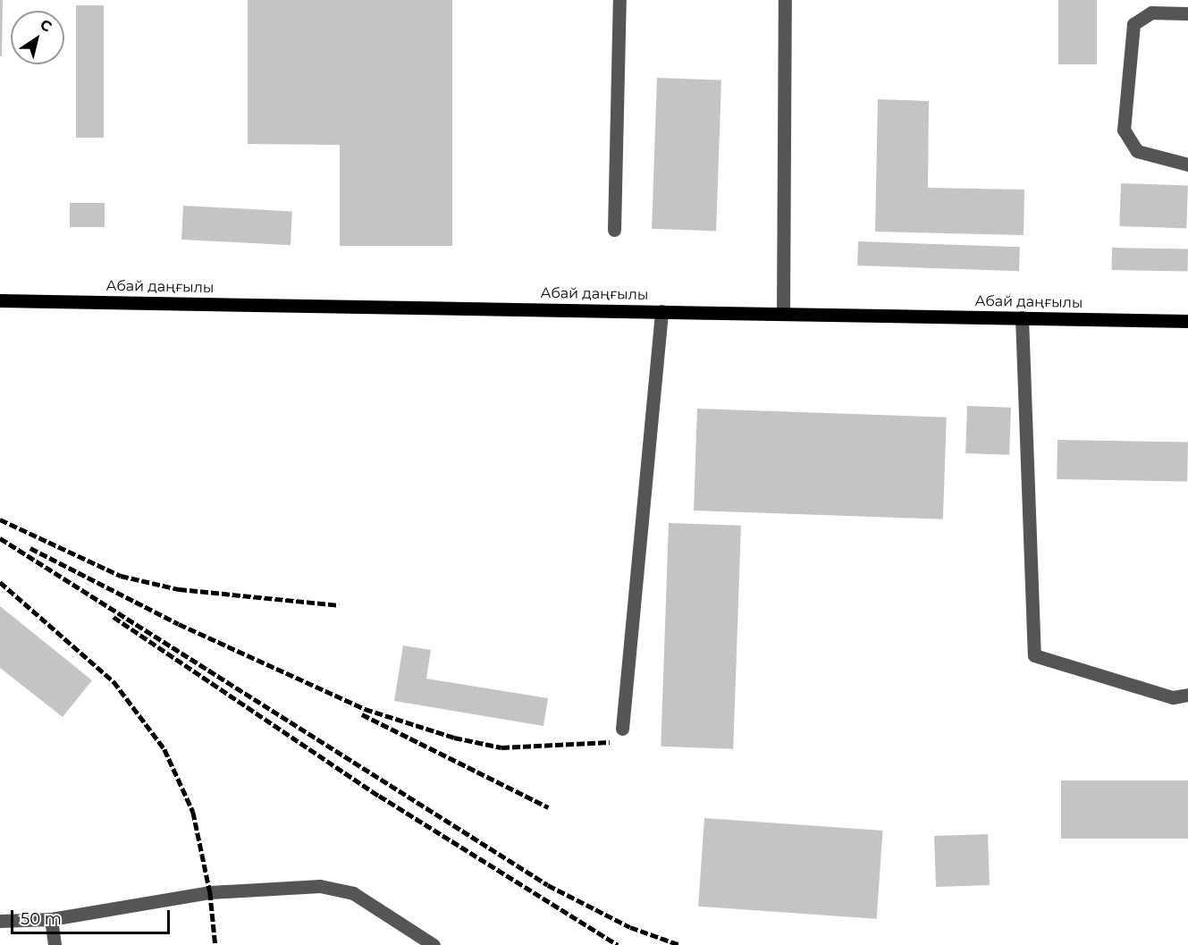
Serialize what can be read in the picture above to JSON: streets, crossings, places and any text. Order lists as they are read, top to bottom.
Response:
{
  "streets": {
    "main road": ["Абай даңғылы"]
  },
  "scale_bar": "50 m",
  "north": "top right"
}
